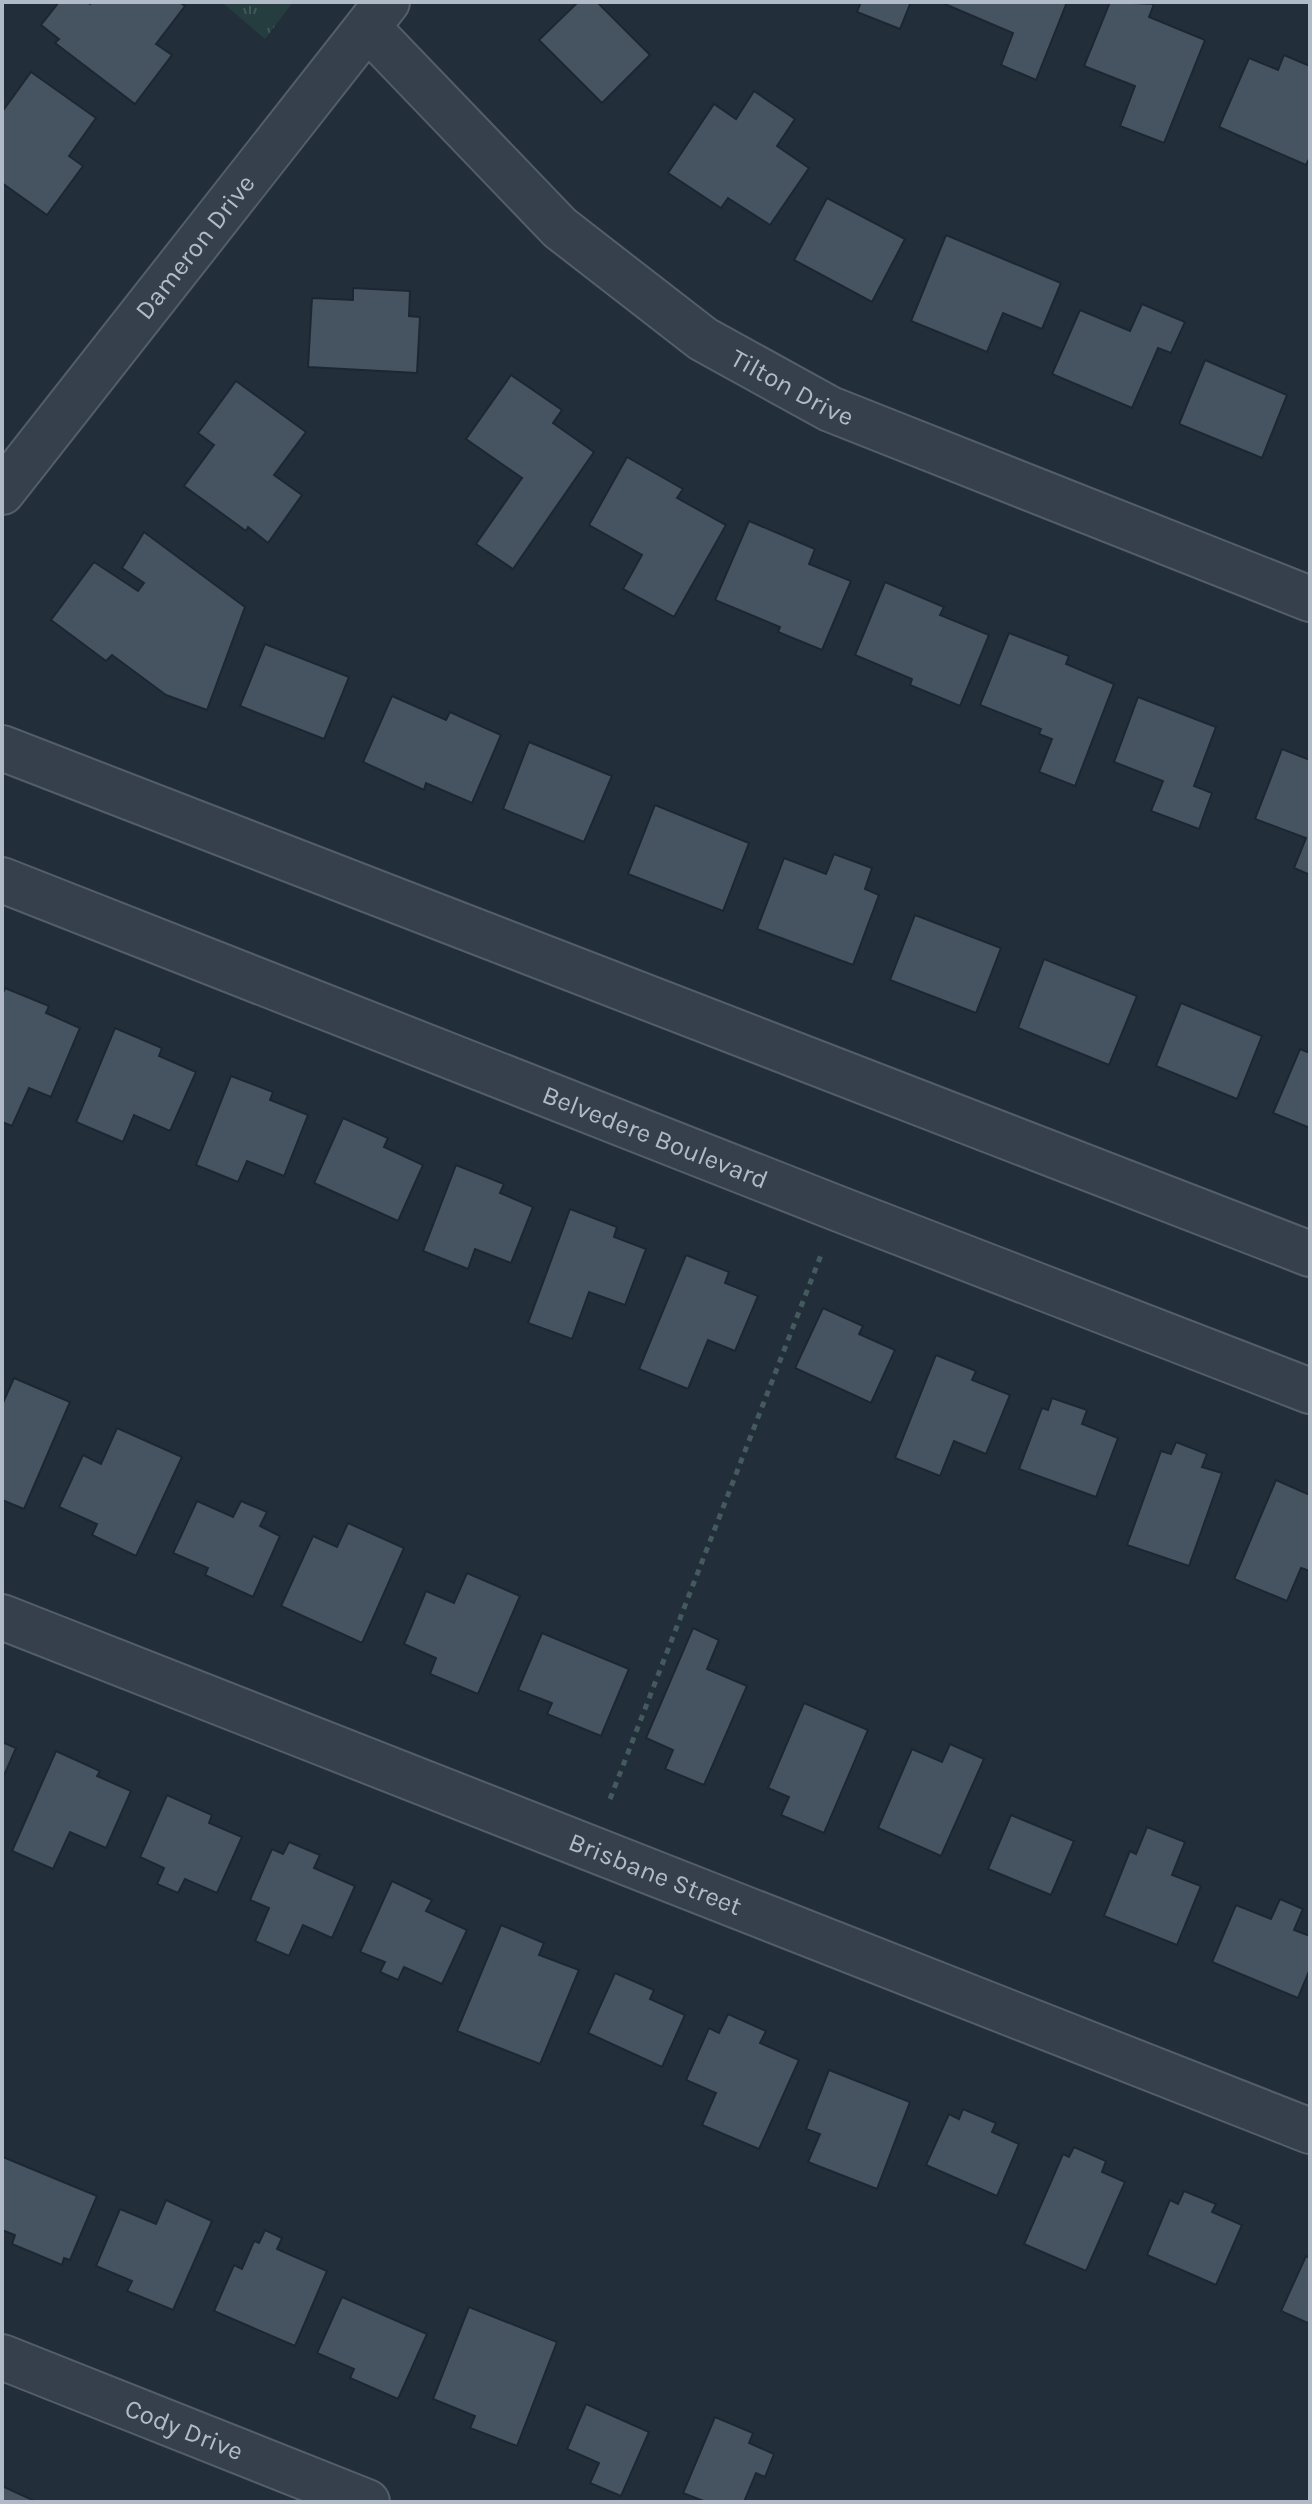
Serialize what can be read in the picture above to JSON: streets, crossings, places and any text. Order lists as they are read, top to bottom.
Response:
{
  "streets": {
    "street": [
      "Dameron Drive",
      "Tilton Drive",
      "Belvedere Boulevard",
      "Brisbane Street",
      "Cody Drive"
    ]
  },
  "crossings": [
    ["Dameron Drive", "Tilton Drive"]
  ]
}
